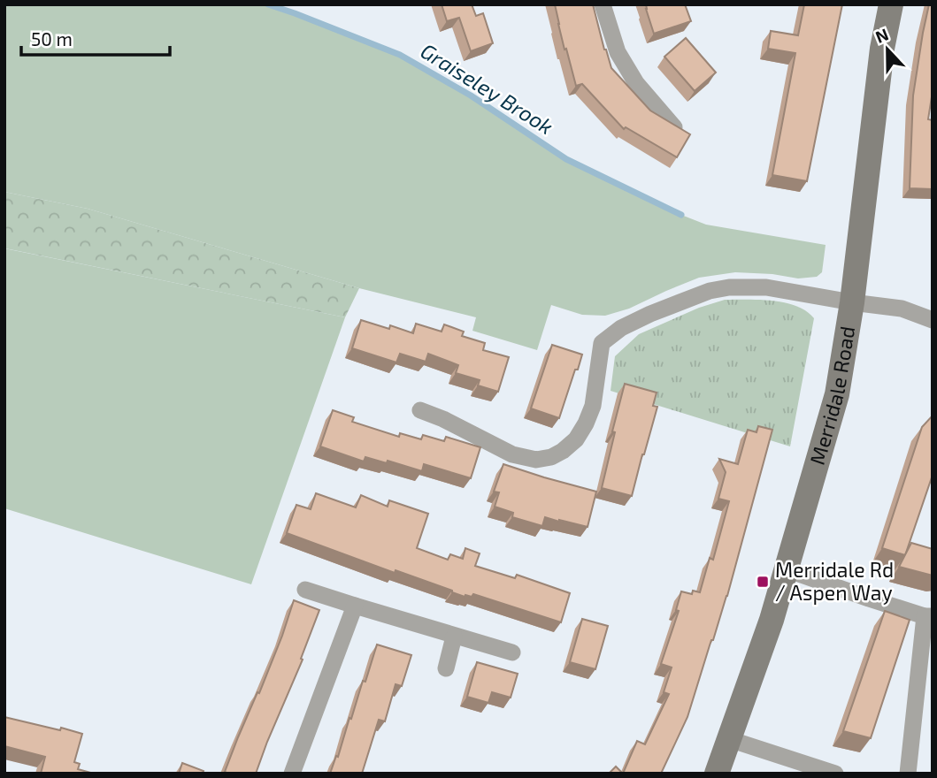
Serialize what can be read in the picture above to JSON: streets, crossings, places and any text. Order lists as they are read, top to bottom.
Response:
{
  "streets": {
    "street": ["Merridale Road"]
  },
  "water": ["Graiseley Brook"],
  "places": {
    "transit": ["Merridale Rd / Aspen Way"]
  },
  "scale_bar": "50 m",
  "north": "top"
}
